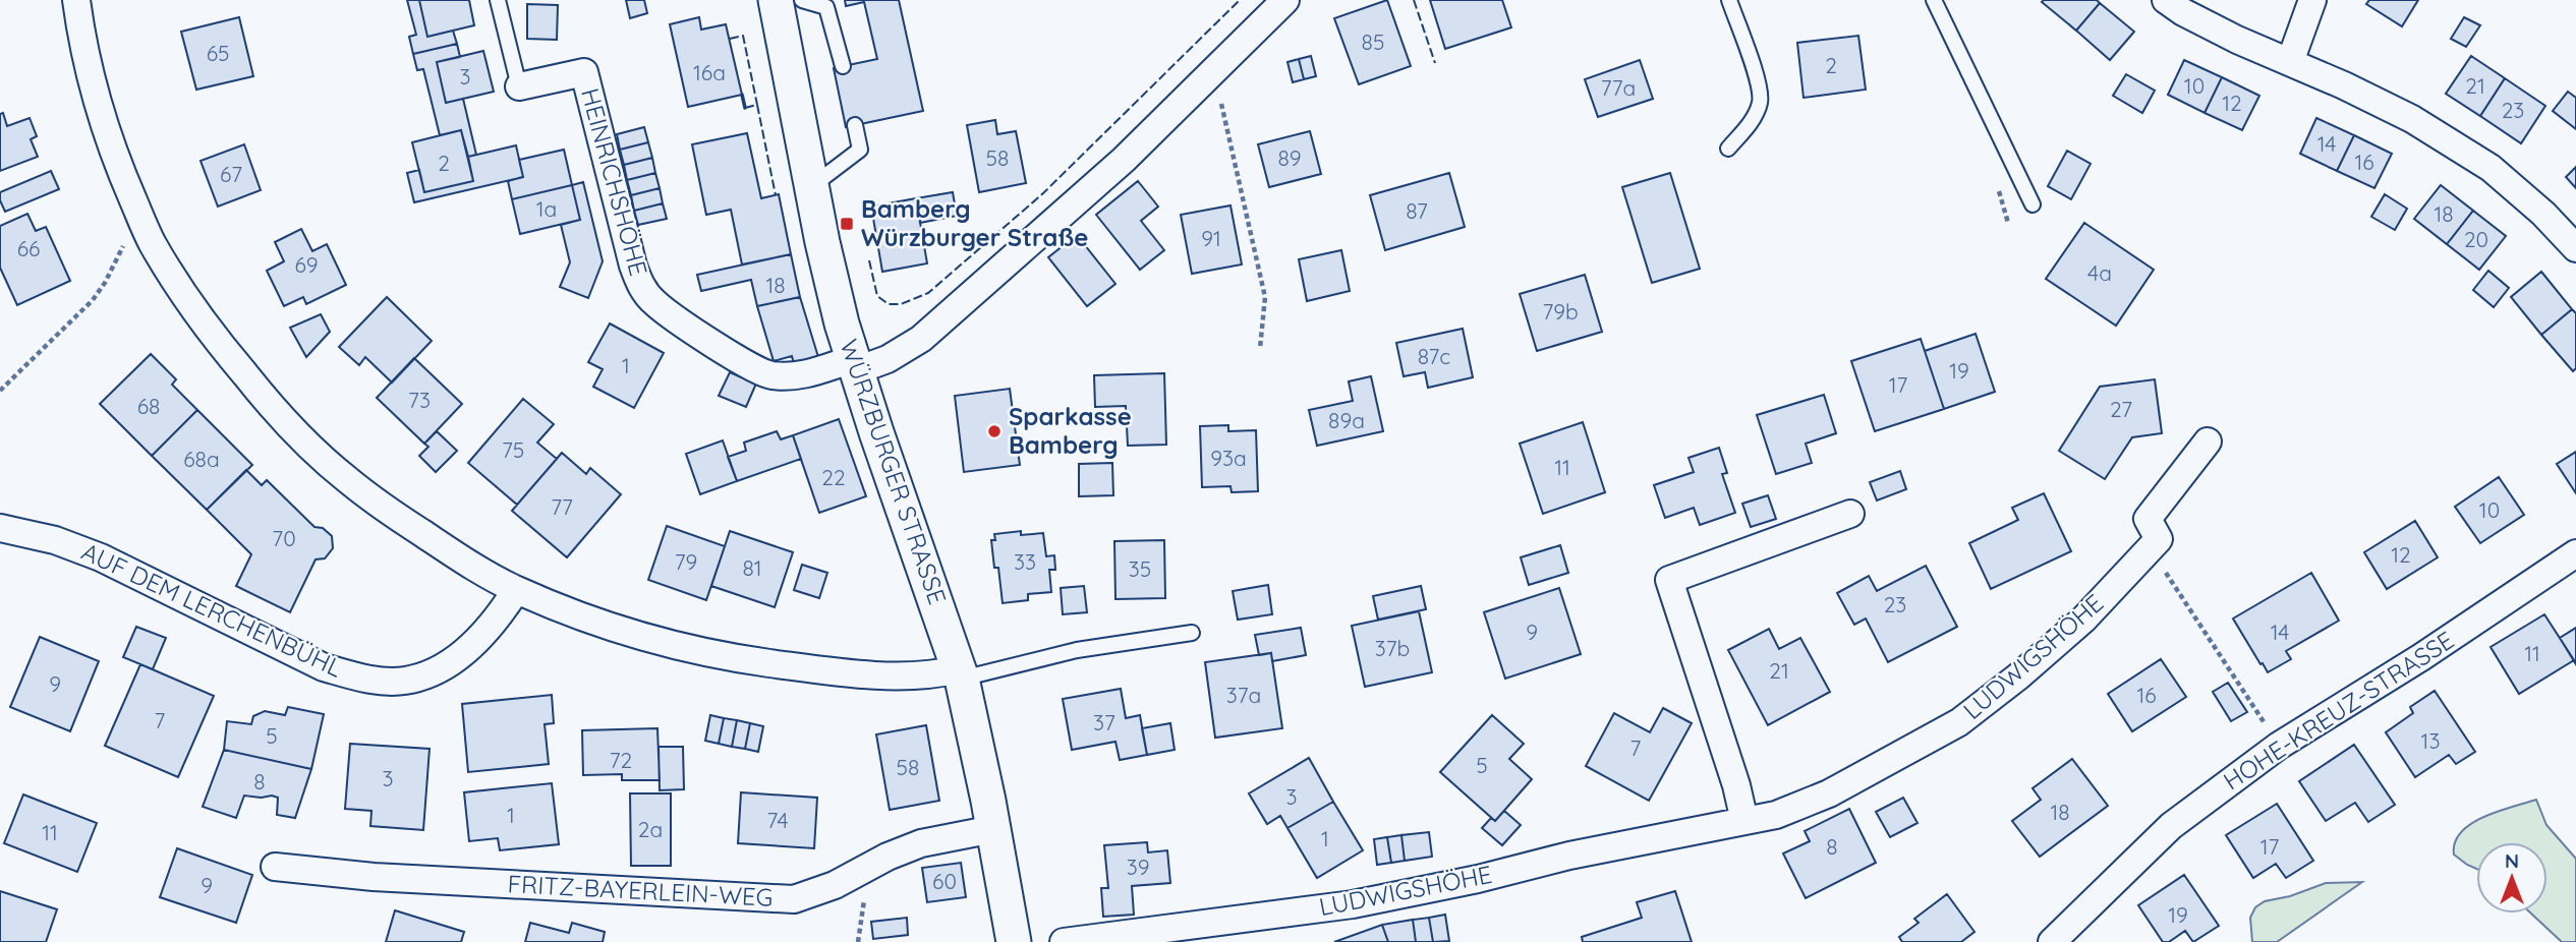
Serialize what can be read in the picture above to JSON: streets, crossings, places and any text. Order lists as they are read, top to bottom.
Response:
{
  "streets": {
    "street": [
      "HEINRICHSHÖHE",
      "WÜRZBURGER STRASSE",
      "AUF DEM LERCHENBÜHL",
      "LUDWIGSHÖHE",
      "HOHE-KREUZ-STRASSE",
      "FRITZ-BAYERLEIN-WEG"
    ]
  },
  "crossings": [
    ["HEINRICHSHÖHE", "WÜRZBURGER STRASSE"],
    ["WÜRZBURGER STRASSE", "FRITZ-BAYERLEIN-WEG"]
  ],
  "places": {
    "transit": ["Bamberg Würzburger Straße"],
    "other": ["Sparkasse Bamberg"]
  },
  "house_numbers": [
    "85",
    "65",
    "2",
    "16a",
    "3",
    "10",
    "21",
    "77a",
    "12",
    "23",
    "14",
    "58",
    "89",
    "16",
    "2",
    "67",
    "1a",
    "87",
    "18",
    "91",
    "20",
    "66",
    "69",
    "4a",
    "18",
    "79b",
    "87c",
    "1",
    "19",
    "17",
    "73",
    "68",
    "27",
    "89a",
    "75",
    "93a",
    "68a",
    "11",
    "22",
    "77",
    "10",
    "70",
    "12",
    "79",
    "33",
    "81",
    "35",
    "23",
    "9",
    "14",
    "37b",
    "11",
    "21",
    "9",
    "37a",
    "16",
    "7",
    "37",
    "5",
    "13",
    "7",
    "72",
    "5",
    "58",
    "3",
    "8",
    "3",
    "18",
    "1",
    "74",
    "2a",
    "11",
    "1",
    "8",
    "17",
    "39",
    "60",
    "9",
    "19"
  ],
  "north": "top"
}
